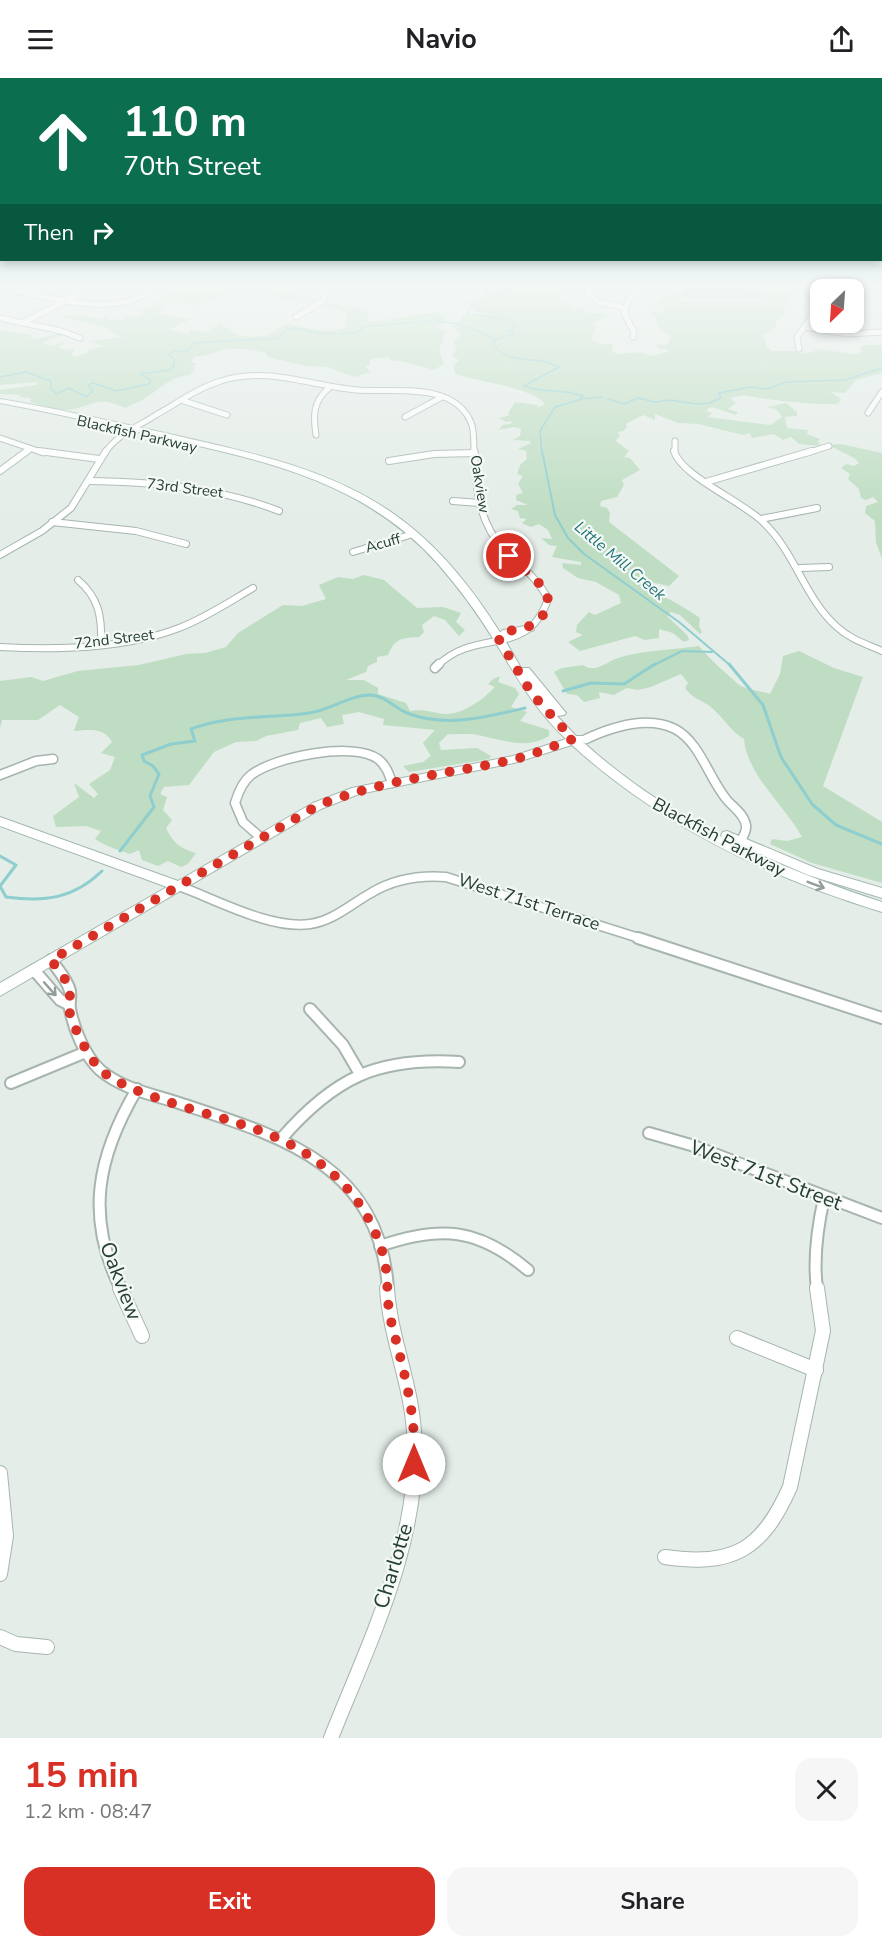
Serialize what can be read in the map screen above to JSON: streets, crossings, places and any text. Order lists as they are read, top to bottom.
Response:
{
  "streets": {
    "main road": ["Blackfish Parkway"],
    "street": [
      "Oakview",
      "73rd Street",
      "Acuff",
      "72nd Street",
      "West 71st Terrace",
      "West 71st Street",
      "Charlotte"
    ]
  },
  "crossings": [
    ["Blackfish Parkway", "Oakview"],
    ["Blackfish Parkway", "Acuff"],
    ["Oakview", "Charlotte"]
  ],
  "water": ["Little Mill Creek"],
  "north": "bottom left",
  "page": {
    "header": "Navio",
    "turn": ["110 m", "70th Street"],
    "then": "Then",
    "heading": ["15 min", "1.2 km · 08:47"],
    "buttons": ["Exit", "Share"]
  }
}
